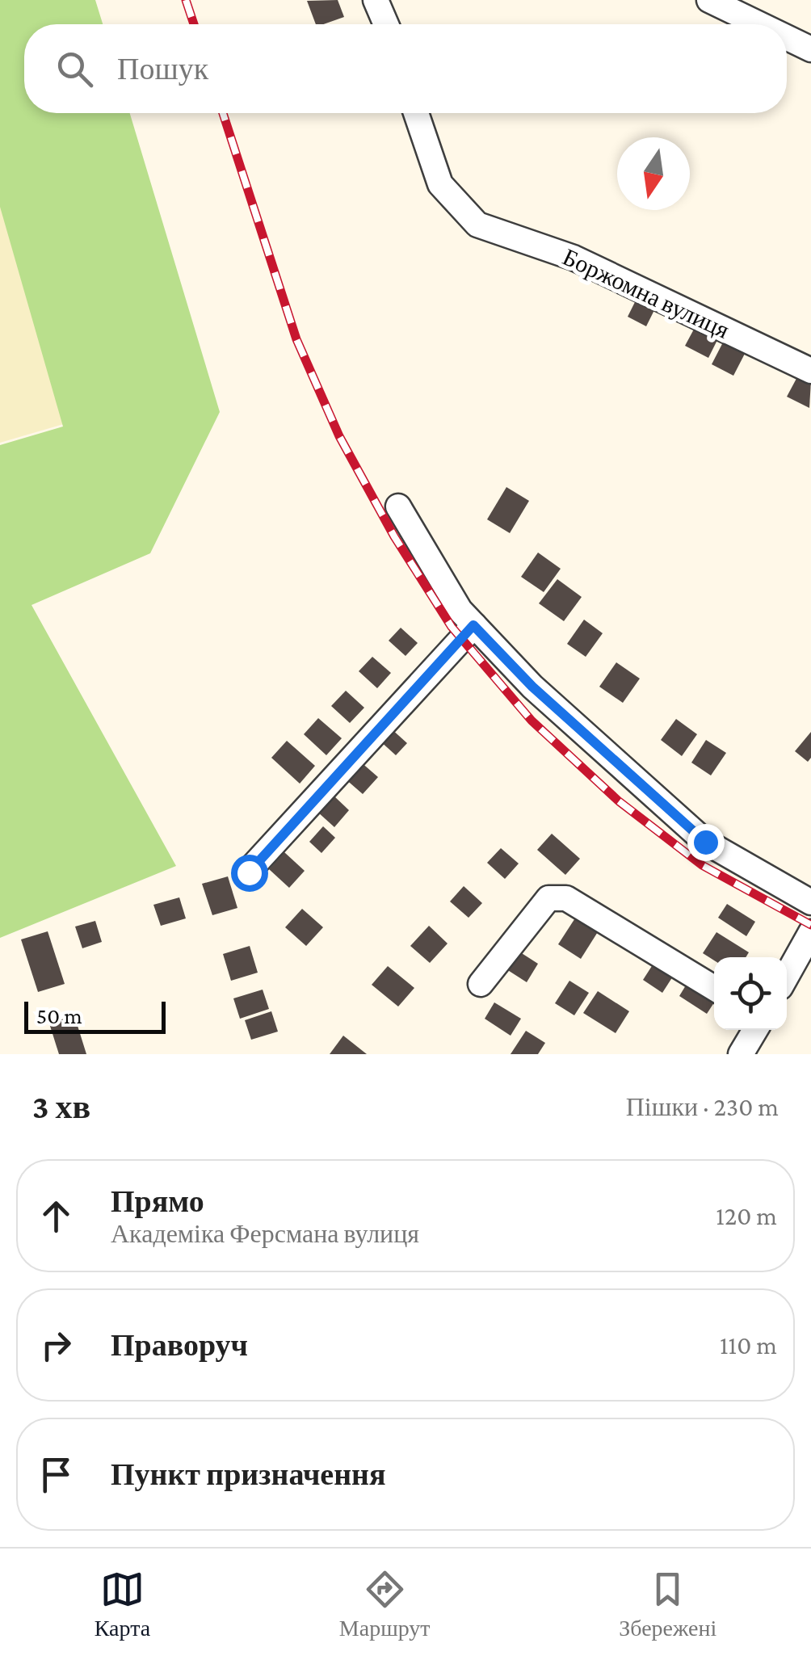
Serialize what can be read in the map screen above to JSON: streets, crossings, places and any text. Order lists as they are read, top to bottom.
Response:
{
  "streets": {
    "street": ["Боржомна вулиця"]
  },
  "scale_bar": "50 m",
  "north": "bottom",
  "page": {
    "search": "Пошук",
    "scale": "50 m",
    "heading": ["3 хв", "Пішки · 230 m"],
    "list": [
      ["Прямо", "Академіка Ферсмана вулиця", "120 m"],
      ["Праворуч", "110 m"],
      "Пункт призначення"
    ],
    "nav": ["Карта", "Маршрут", "Збережені"]
  }
}
